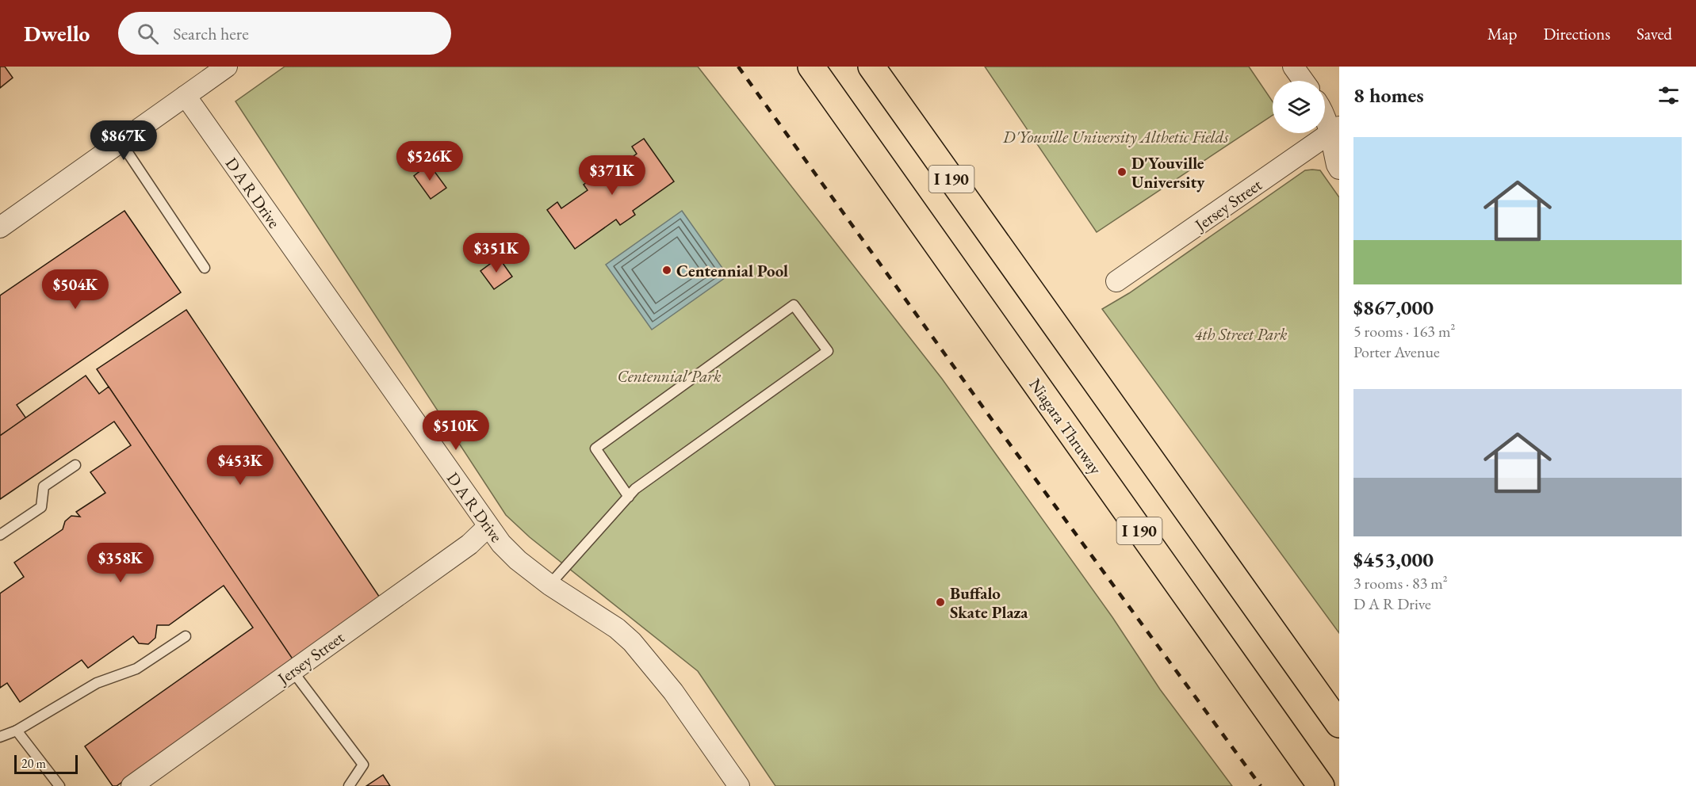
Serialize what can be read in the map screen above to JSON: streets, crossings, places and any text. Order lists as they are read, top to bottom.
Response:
{
  "streets": {
    "highway": ["I 190", "Niagara Thruway"],
    "street": ["D A R Drive", "Jersey Street"]
  },
  "crossings": [
    ["D A R Drive", "Jersey Street"]
  ],
  "parks": ["D'Youville University Althetic Fields", "4th Street Park", "Centennial Park"],
  "places": ["D'Youville University", "Centennial Pool", "Buffalo Skate Plaza"],
  "scale_bar": "20 m",
  "page": {
    "header": "Dwello",
    "search": "Search here",
    "nav": ["Map", "Directions", "Saved"],
    "heading": "8 homes",
    "price": [
      "$867K",
      "$526K",
      "$371K",
      "$351K",
      "$504K",
      "$510K",
      "$453K",
      "$358K"
    ],
    "list": [
      {
        "name": "$867,000",
        "note": "5 rooms · 163 m² · Porter Avenue"
      },
      {
        "name": "$453,000",
        "note": "3 rooms · 83 m² · D A R Drive"
      }
    ],
    "scale": "20 m"
  }
}
